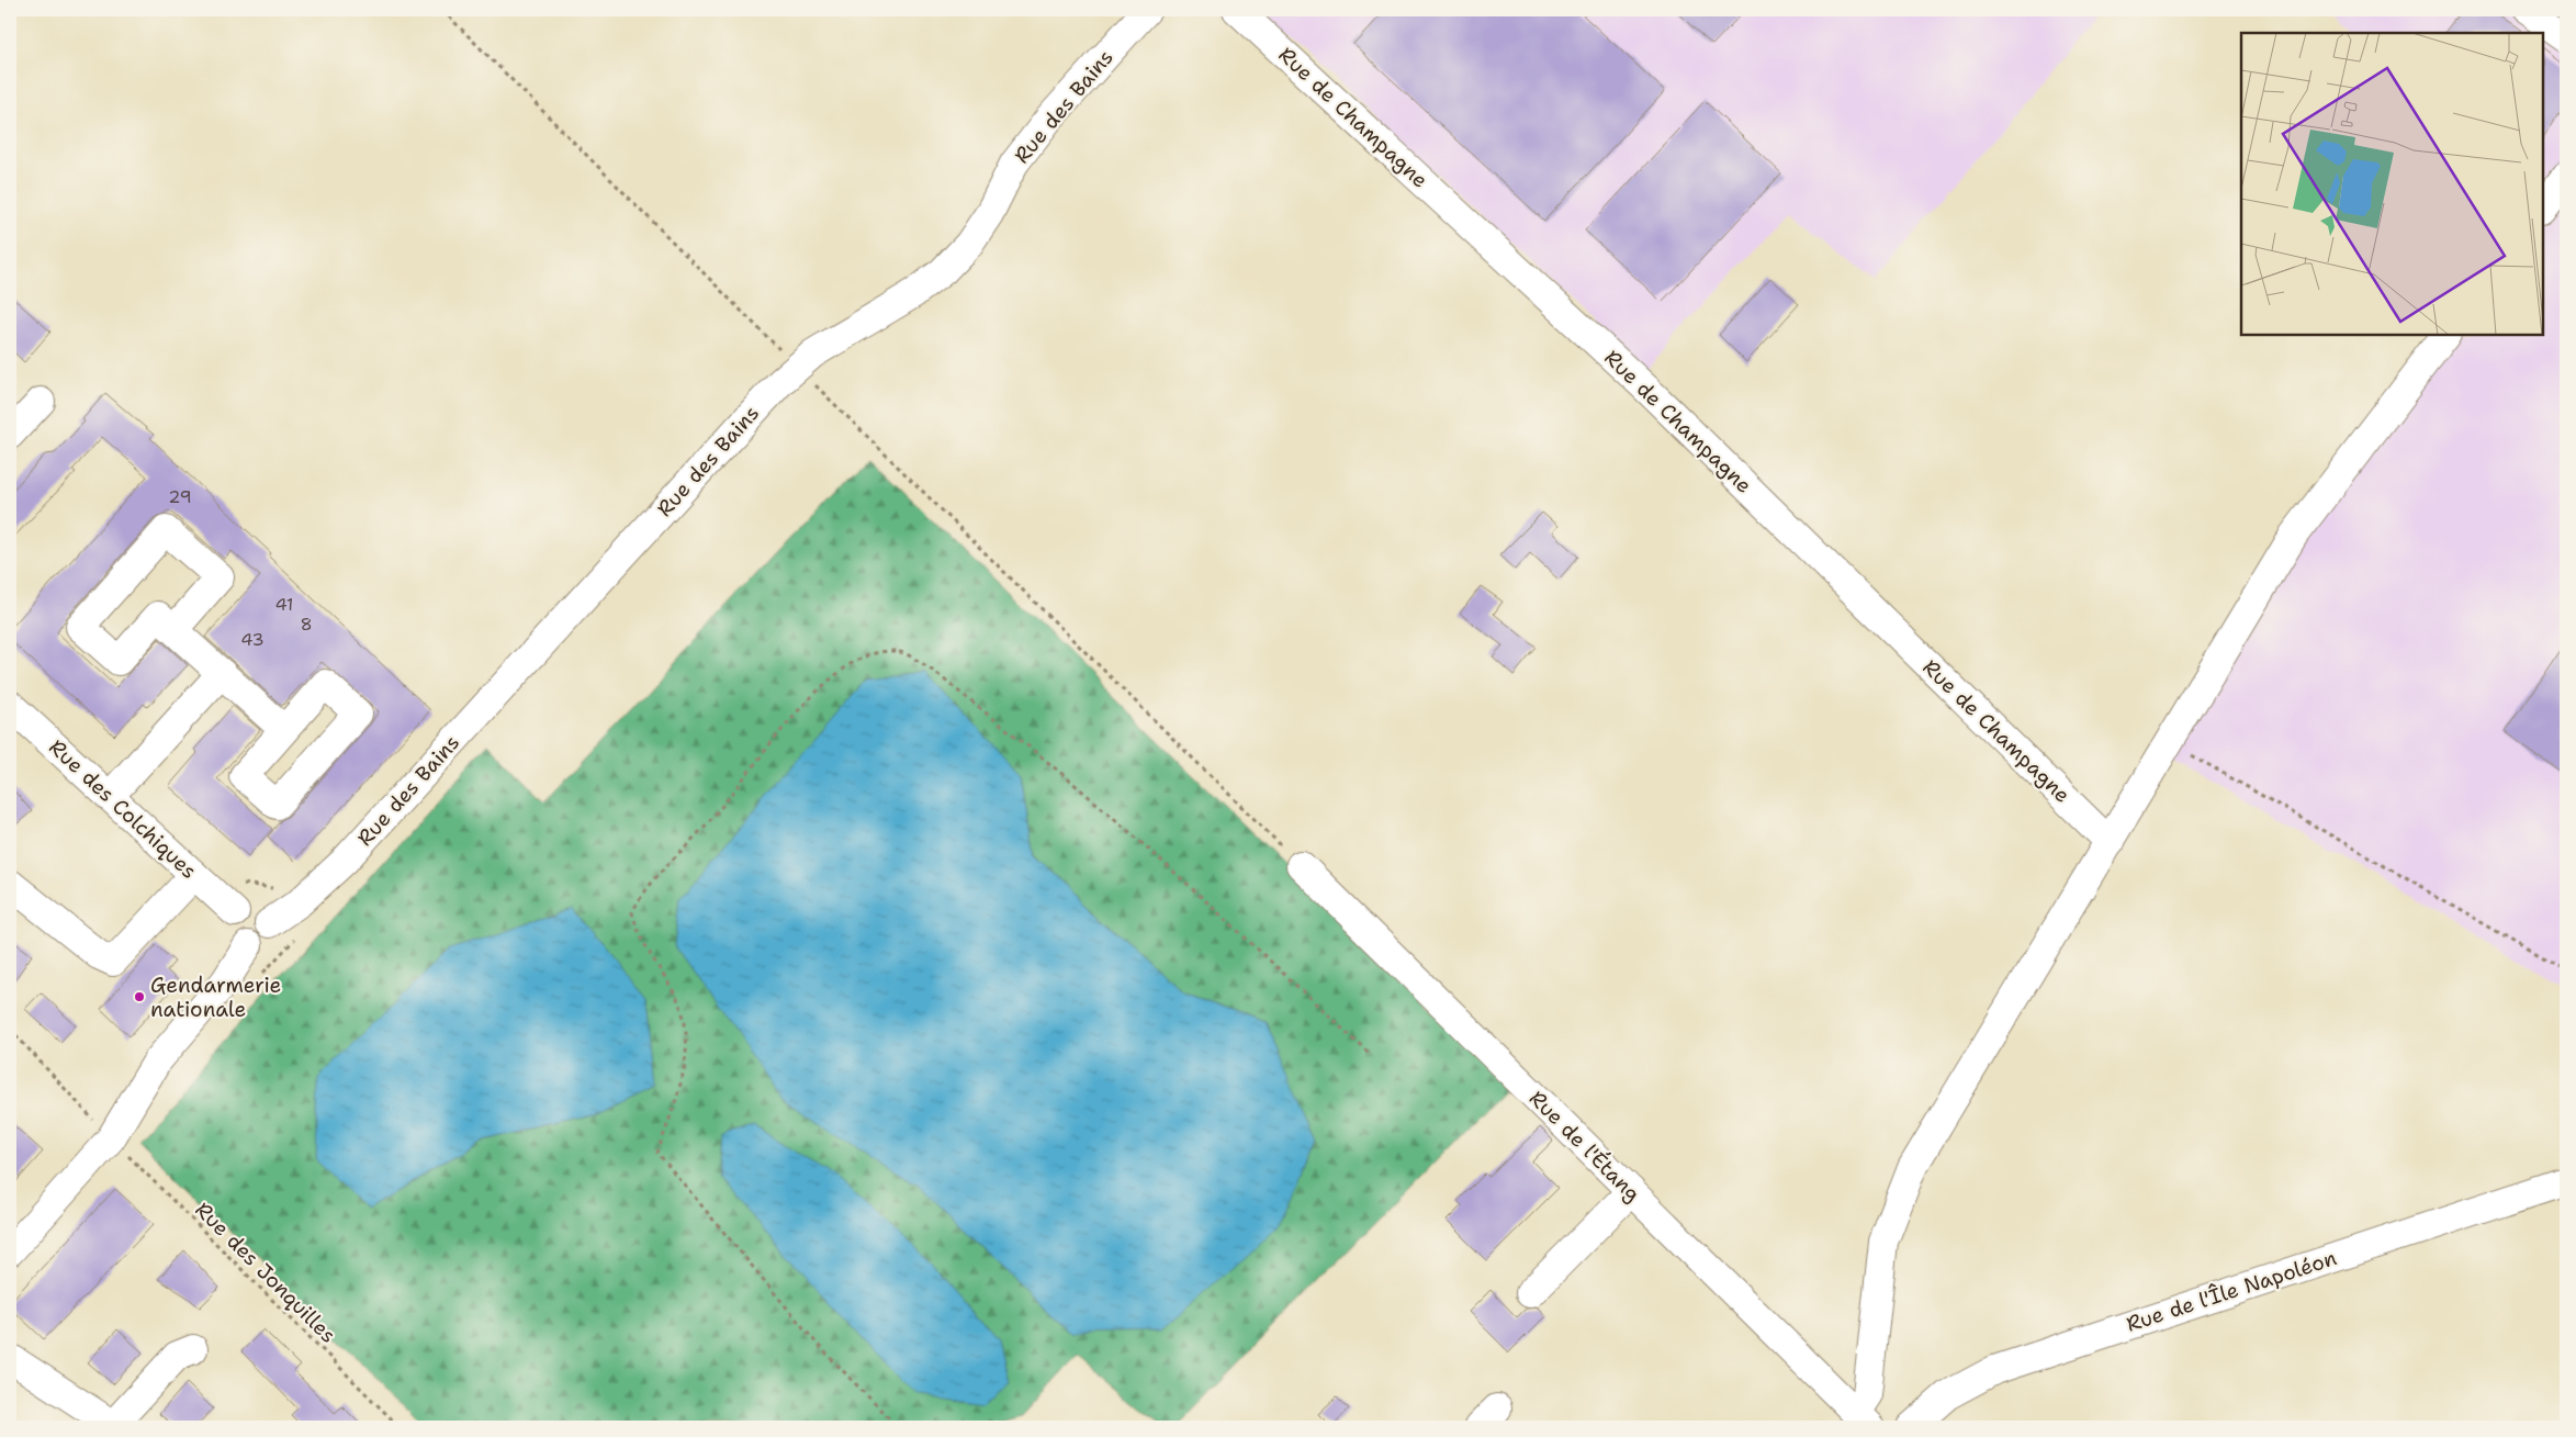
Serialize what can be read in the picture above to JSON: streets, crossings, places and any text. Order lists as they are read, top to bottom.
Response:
{
  "streets": {
    "street": [
      "Rue des Bains",
      "Rue de Champagne",
      "Rue des Colchiques",
      "Rue de l'Étang",
      "Rue de l'Île Napoléon"
    ],
    "path": ["Rue des Jonquilles"]
  },
  "crossings": [
    ["Rue des Bains", "Rue des Colchiques"]
  ],
  "places": ["Gendarmerie nationale"],
  "house_numbers": [
    "29",
    "41",
    "8",
    "43"
  ]
}
